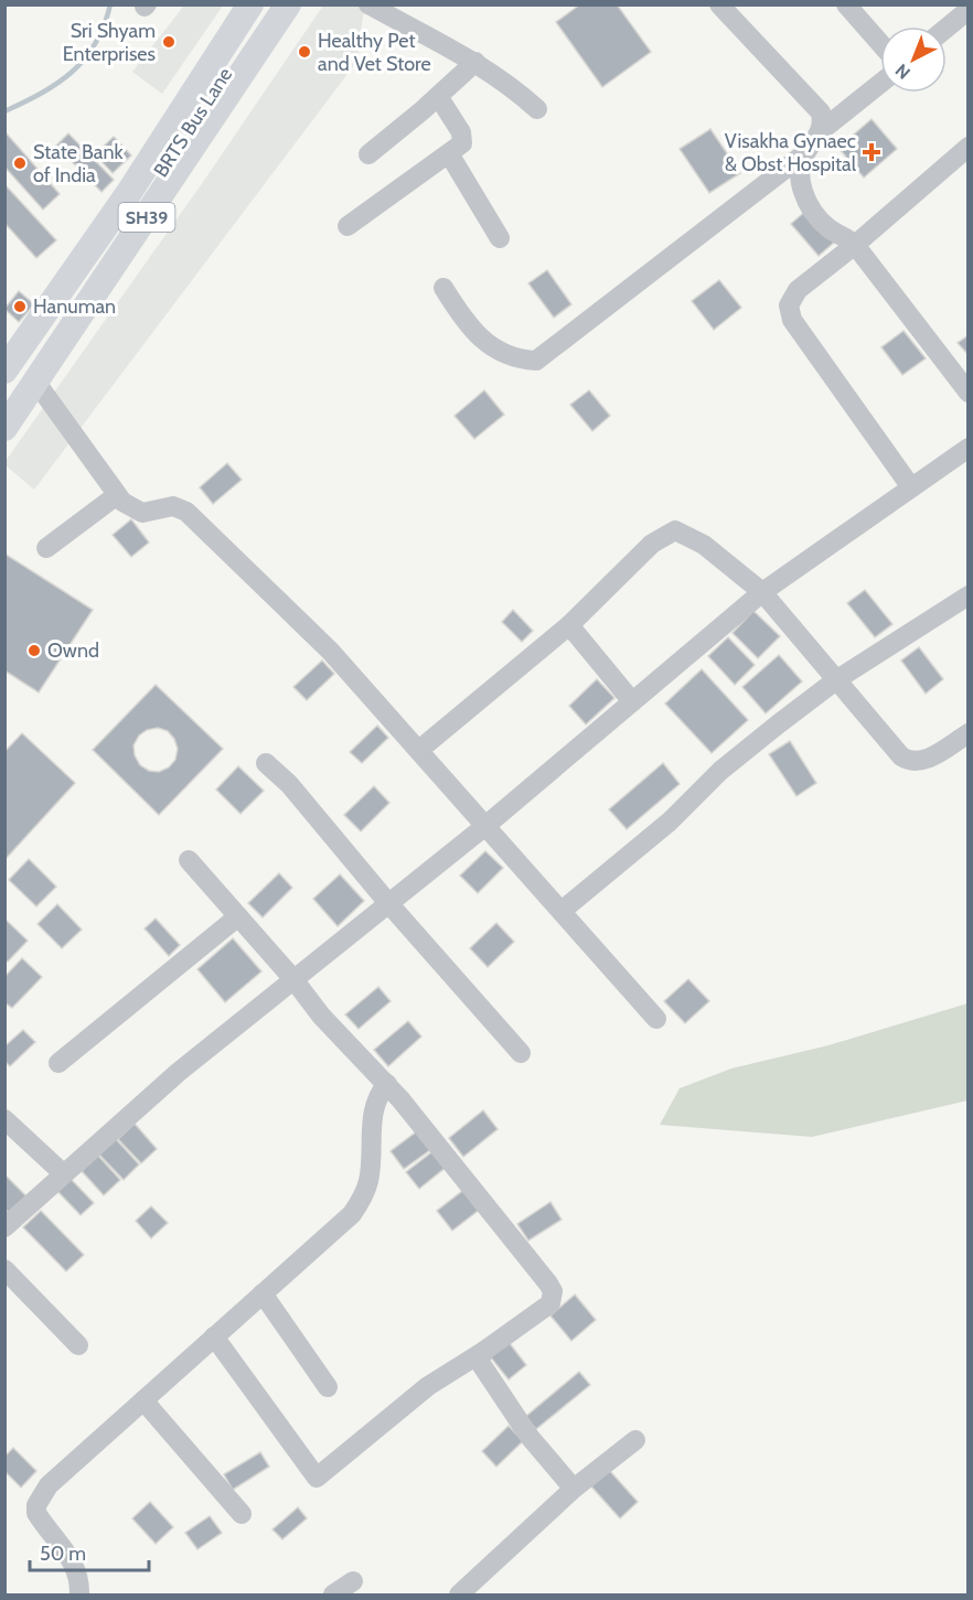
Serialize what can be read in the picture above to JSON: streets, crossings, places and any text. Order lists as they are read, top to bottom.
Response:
{
  "streets": {
    "main road": ["BRTS Bus Lane", "SH39"]
  },
  "crossings": [
    ["BRTS Bus Lane", "SH39"]
  ],
  "places": {
    "other": [
      "Sri Shyam Enterprises",
      "Healthy Pet and Vet Store",
      "State Bank of India",
      "Hanuman",
      "Ownd"
    ],
    "health": ["Visakha Gynaec & Obst Hospital"]
  },
  "scale_bar": "50 m",
  "north": "bottom left"
}
